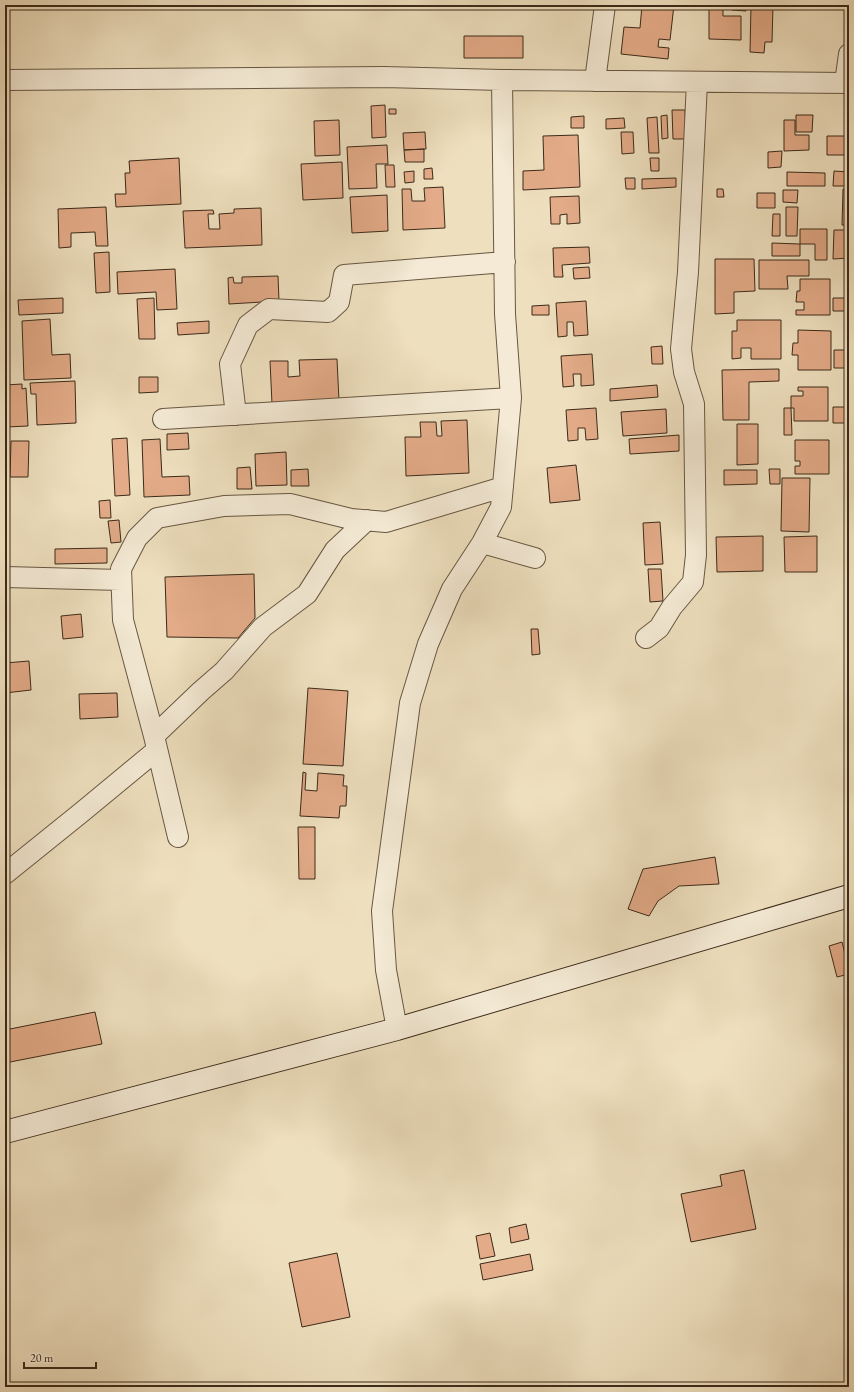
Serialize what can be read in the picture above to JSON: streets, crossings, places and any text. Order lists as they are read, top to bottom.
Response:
{
  "scale_bar": "20 m"
}
